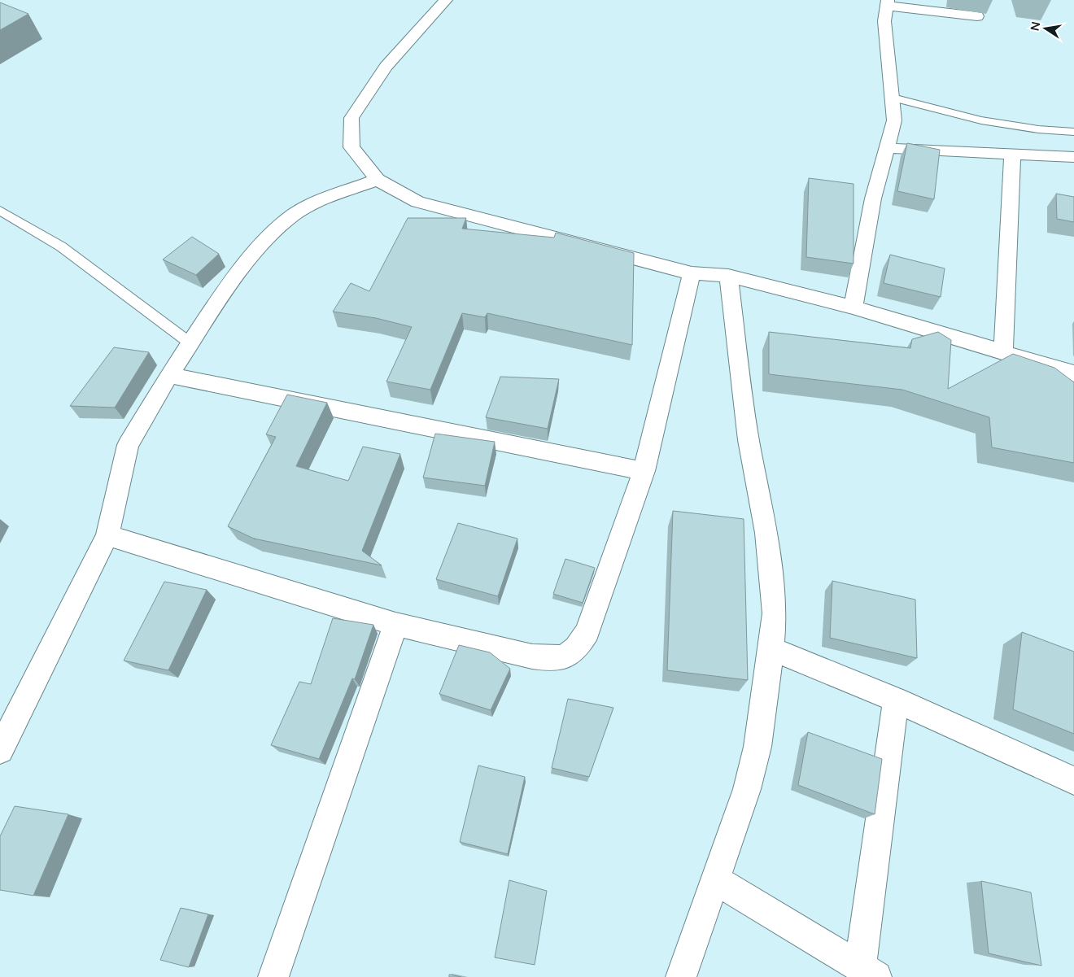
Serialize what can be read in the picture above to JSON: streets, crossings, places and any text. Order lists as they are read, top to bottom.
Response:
{
  "north": "left"
}
